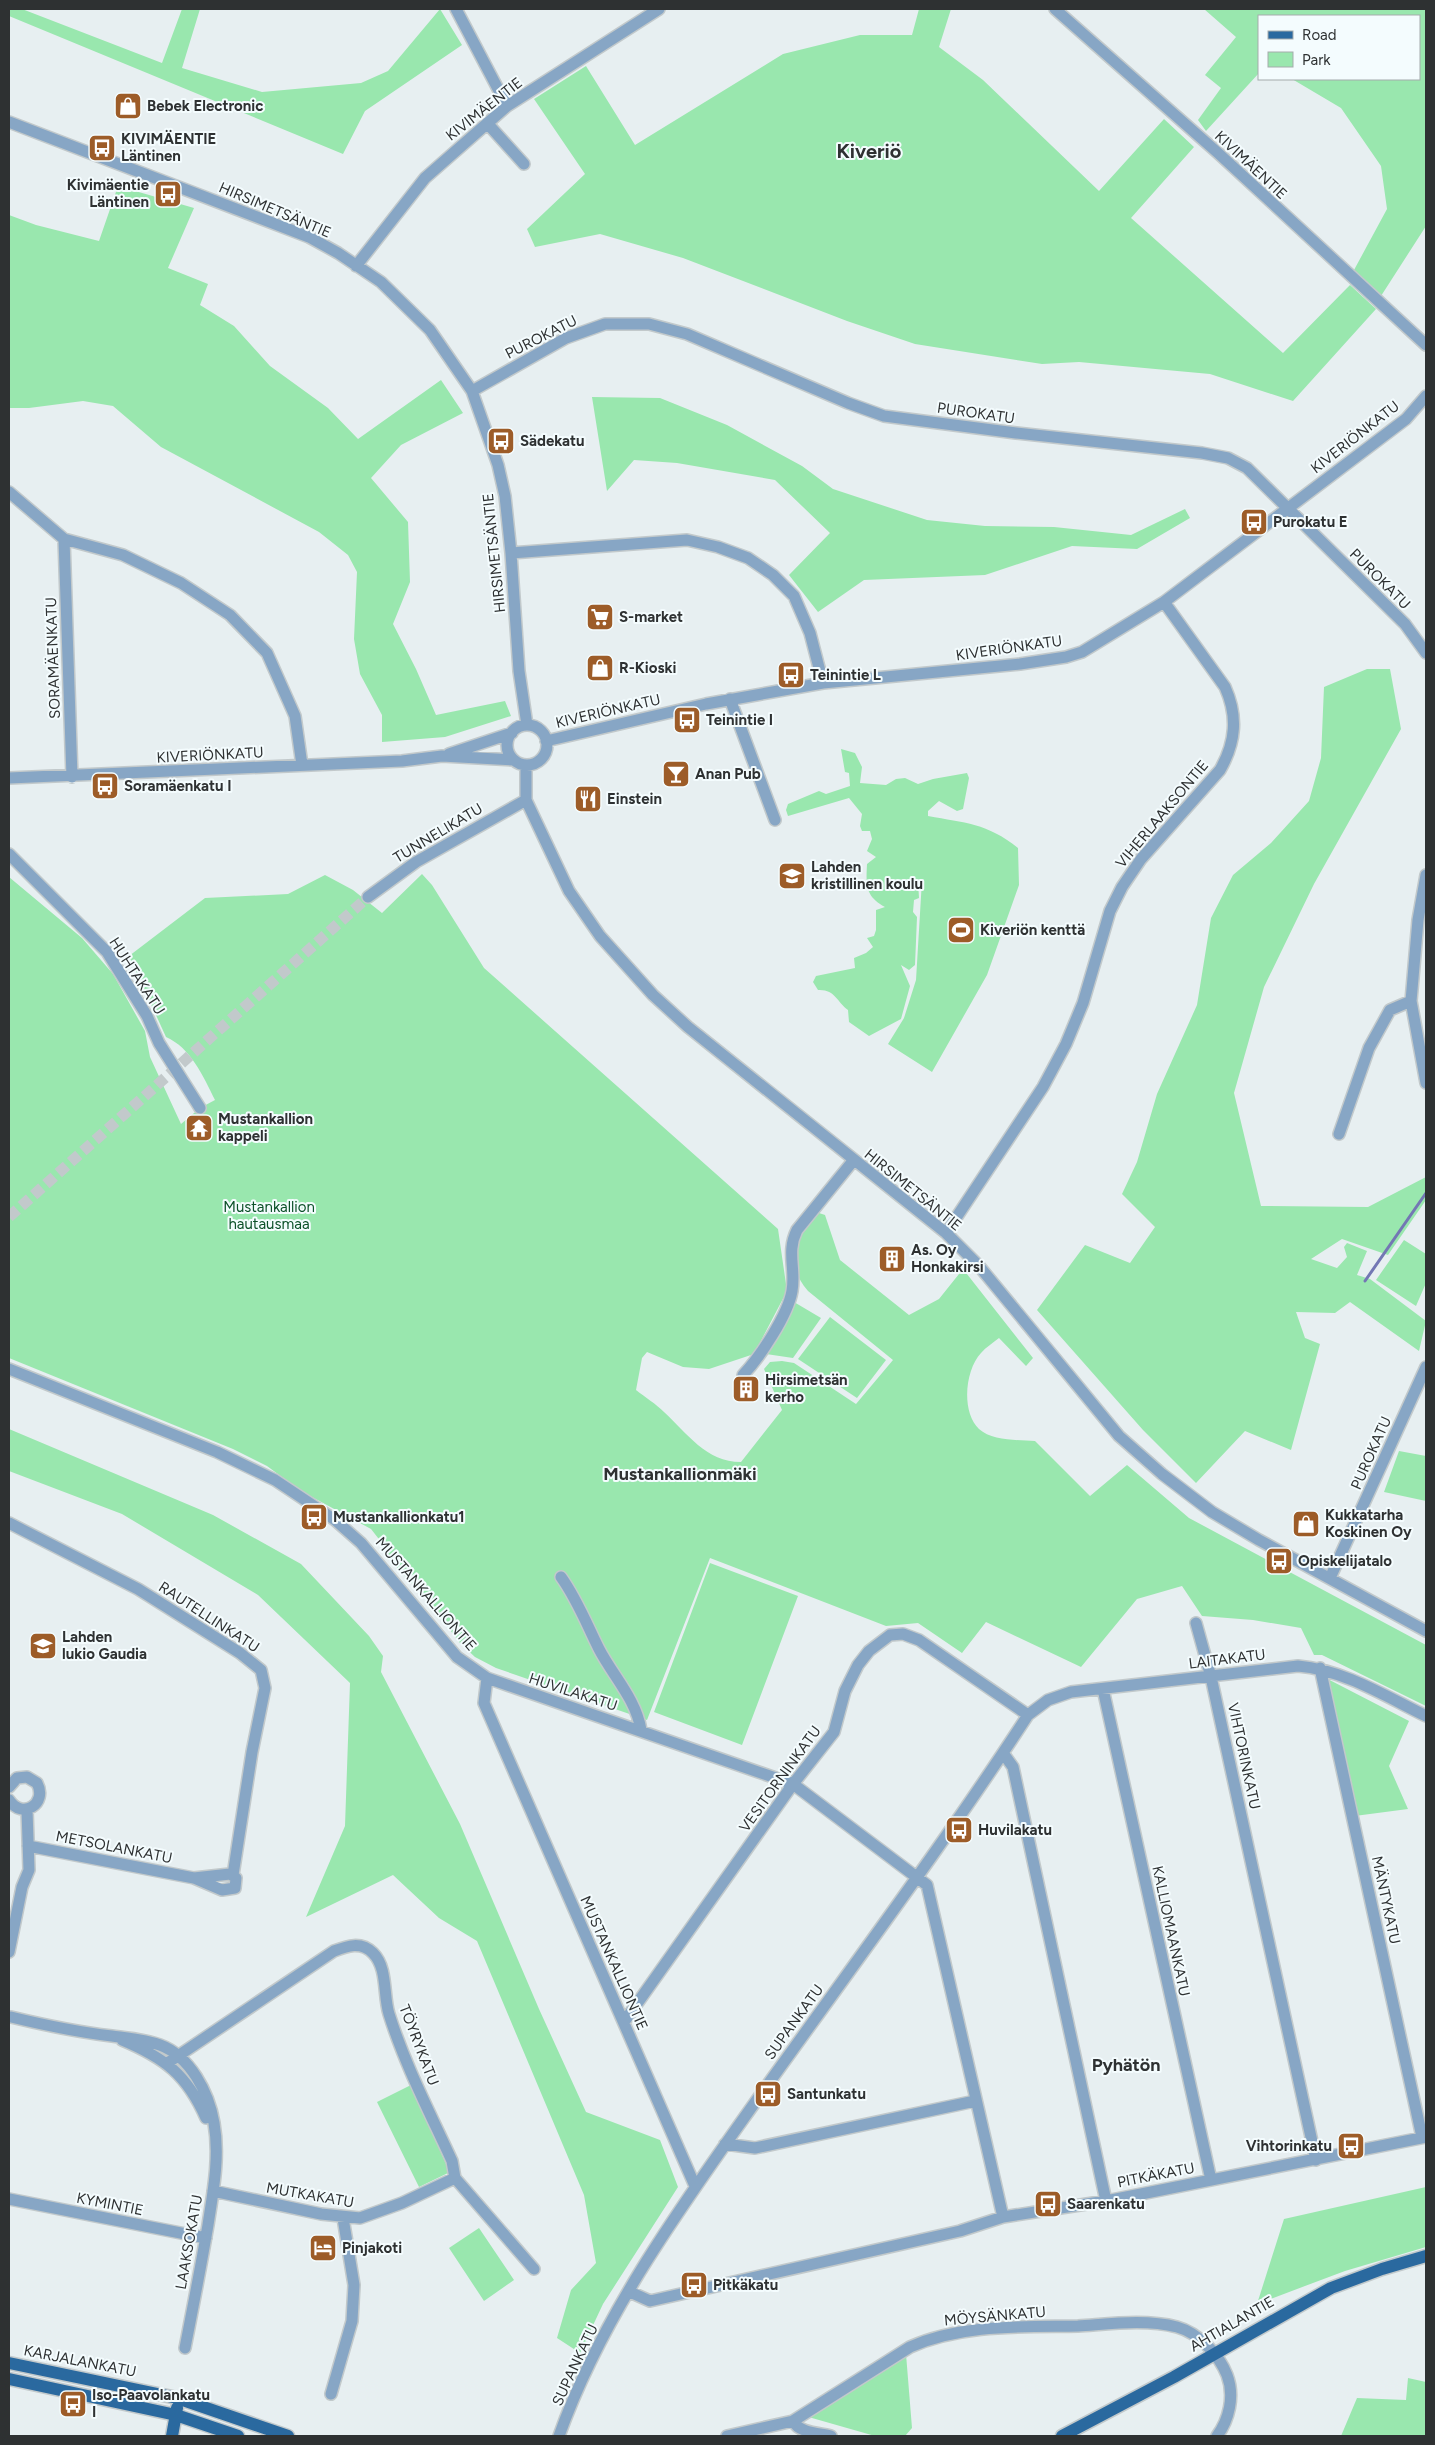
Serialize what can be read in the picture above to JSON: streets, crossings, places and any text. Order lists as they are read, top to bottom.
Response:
{
  "streets": {
    "main road": ["AHTIALANTIE", "KARJALANKATU"],
    "street": [
      "KIVIMÄENTIE",
      "HIRSIMETSÄNTIE",
      "PUROKATU",
      "KIVERIÖNKATU",
      "SORAMÄENKATU",
      "VIHERLAAKSONTIE",
      "TUNNELIKATU",
      "HUHTAKATU",
      "MUSTANKALLIONTIE",
      "RAUTELLINKATU",
      "LAITAKATU",
      "HUVILAKATU",
      "VIHTORINKATU",
      "VESITORNINKATU",
      "METSOLANKATU",
      "MÄNTYKATU",
      "KALLIOMAANKATU",
      "SUPANKATU",
      "TÖYRYKATU",
      "PITKÄKATU",
      "MUTKAKATU",
      "KYMINTIE",
      "LAAKSOKATU",
      "MÖYSÄNKATU"
    ]
  },
  "crossings": [
    ["KIVIMÄENTIE", "HIRSIMETSÄNTIE"],
    ["HIRSIMETSÄNTIE", "PUROKATU"],
    ["HIRSIMETSÄNTIE", "KIVERIÖNKATU"],
    ["HIRSIMETSÄNTIE", "VIHERLAAKSONTIE"],
    ["HIRSIMETSÄNTIE", "TUNNELIKATU"],
    ["PUROKATU", "KIVERIÖNKATU"],
    ["KIVERIÖNKATU", "SORAMÄENKATU"],
    ["KIVERIÖNKATU", "VIHERLAAKSONTIE"],
    ["MUSTANKALLIONTIE", "HUVILAKATU"],
    ["MUSTANKALLIONTIE", "VESITORNINKATU"],
    ["MUSTANKALLIONTIE", "SUPANKATU"],
    ["RAUTELLINKATU", "METSOLANKATU"],
    ["LAITAKATU", "VIHTORINKATU"],
    ["LAITAKATU", "VESITORNINKATU"],
    ["LAITAKATU", "MÄNTYKATU"],
    ["LAITAKATU", "KALLIOMAANKATU"],
    ["LAITAKATU", "SUPANKATU"],
    ["HUVILAKATU", "VESITORNINKATU"],
    ["HUVILAKATU", "SUPANKATU"],
    ["HUVILAKATU", "PITKÄKATU"],
    ["VIHTORINKATU", "PITKÄKATU"],
    ["VESITORNINKATU", "SUPANKATU"],
    ["MÄNTYKATU", "PITKÄKATU"],
    ["KALLIOMAANKATU", "PITKÄKATU"],
    ["SUPANKATU", "PITKÄKATU"],
    ["TÖYRYKATU", "MUTKAKATU"],
    ["TÖYRYKATU", "LAAKSOKATU"],
    ["MUTKAKATU", "LAAKSOKATU"],
    ["KYMINTIE", "LAAKSOKATU"],
    ["MÖYSÄNKATU", "AHTIALANTIE"]
  ],
  "districts": ["Kiveriö", "Mustankallionmäki", "Pyhätön"],
  "parks": ["Mustankallion hautausmaa"],
  "places": {
    "shop": ["Bebek Electronic", "R-Kioski", "Kukkatarha Koskinen Oy"],
    "bus stop": [
      "KIVIMÄENTIE Läntinen",
      "Kivimäentie Läntinen",
      "Sädekatu",
      "Purokatu E",
      "Teinintie L",
      "Teinintie I",
      "Soramäenkatu I",
      "Mustankallionkatu1",
      "Opiskelijatalo",
      "Huvilakatu",
      "Santunkatu",
      "Vihtorinkatu",
      "Saarenkatu",
      "Pitkäkatu",
      "Iso-Paavolankatu I"
    ],
    "supermarket": ["S-market"],
    "bar": ["Anan Pub"],
    "restaurant": ["Einstein"],
    "school or university": ["Lahden kristillinen koulu", "Lahden lukio Gaudia"],
    "sports": ["Kiveriön kenttä"],
    "temple": ["Mustankallion kappeli"],
    "building": ["As. Oy Honkakirsi", "Hirsimetsän kerho"],
    "hotel": ["Pinjakoti"]
  },
  "legend": ["Road", "Park"]
}
